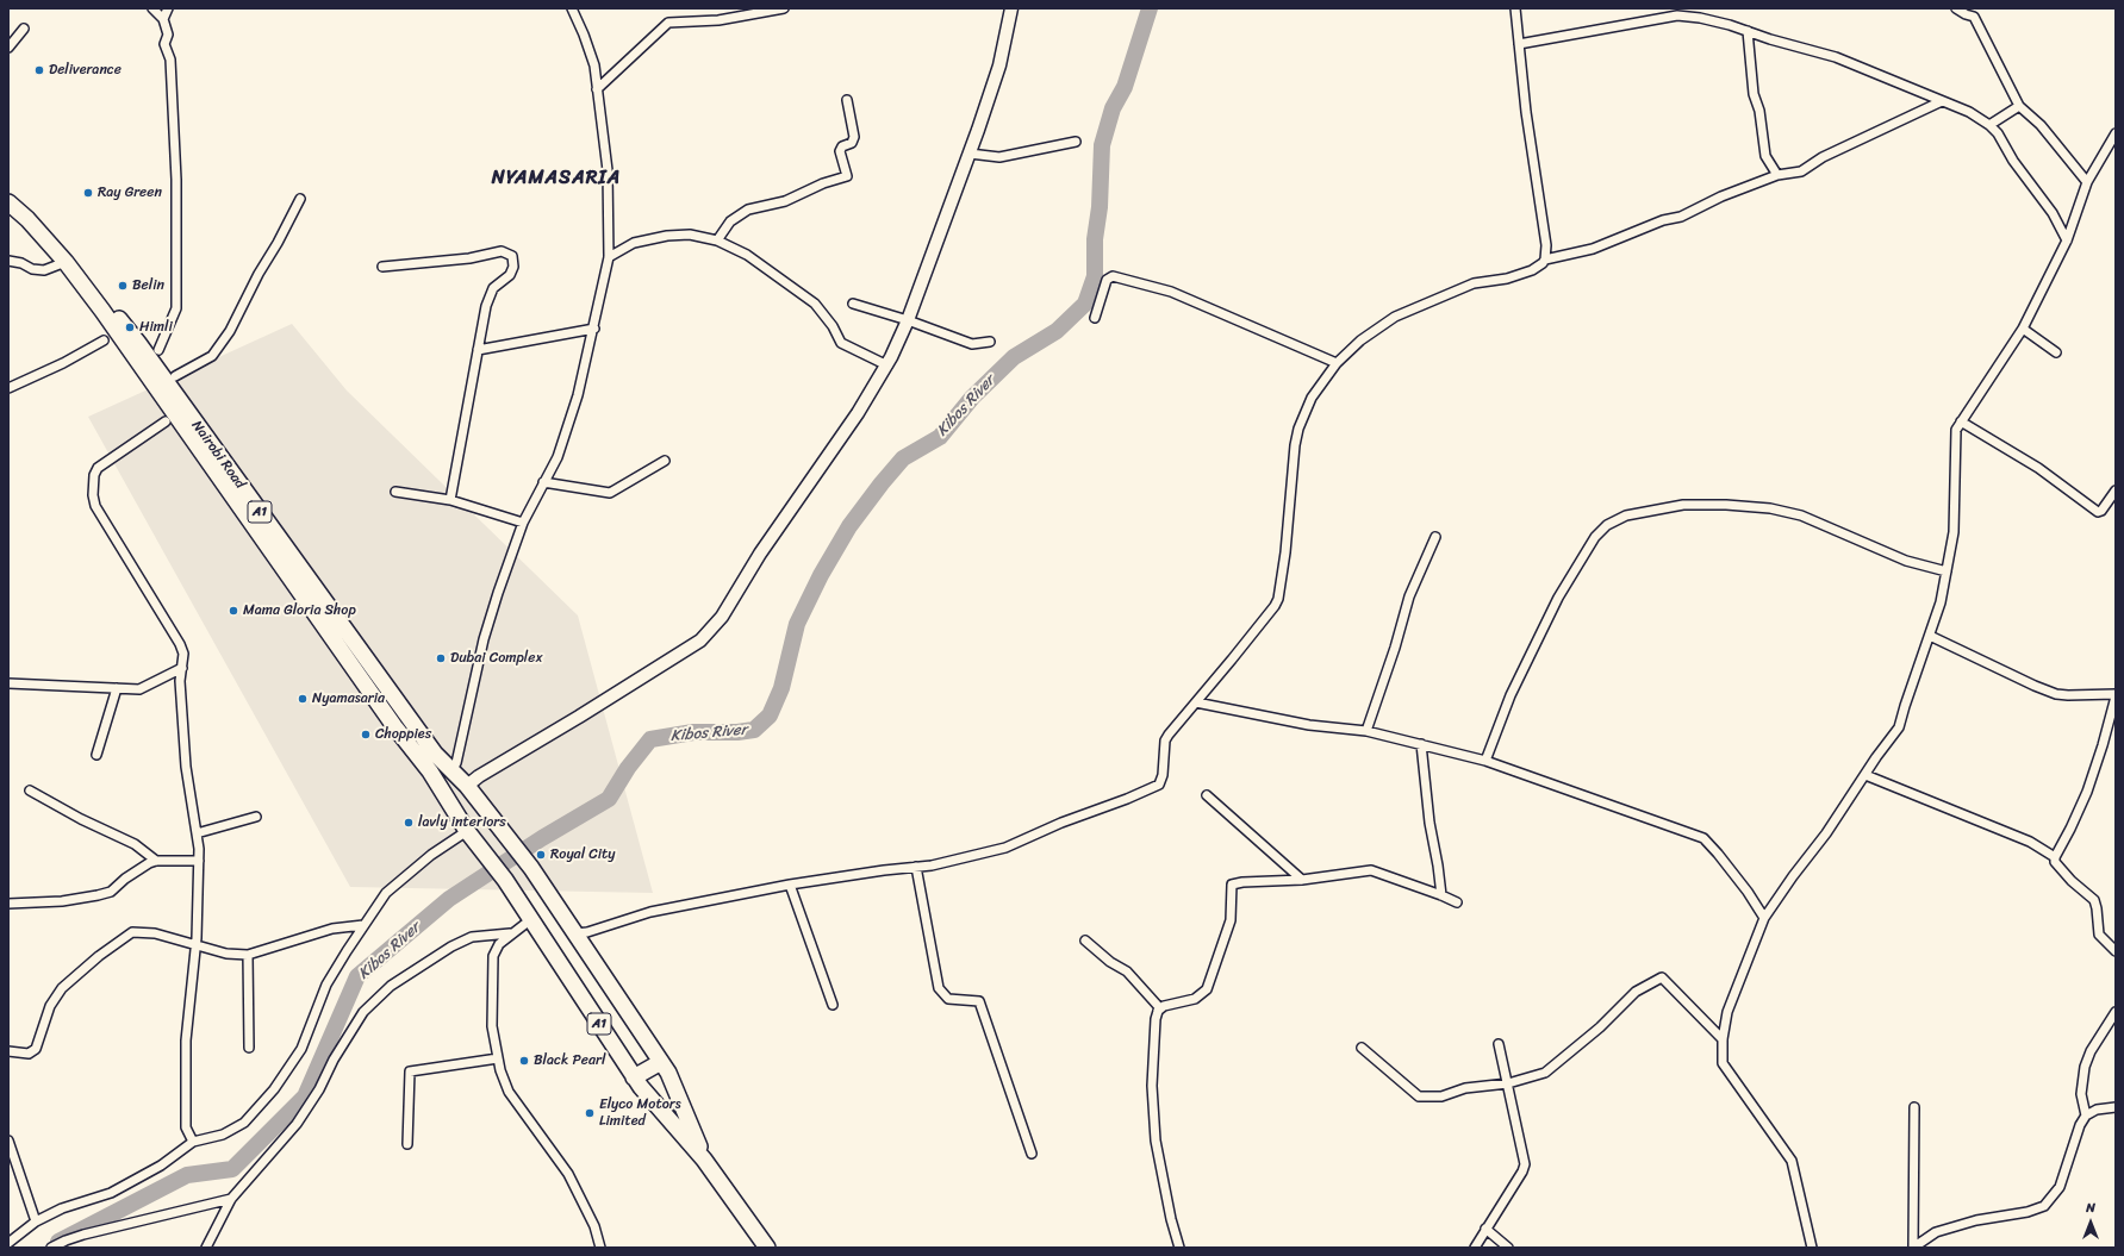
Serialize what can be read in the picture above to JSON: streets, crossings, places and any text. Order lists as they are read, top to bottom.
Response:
{
  "streets": {
    "highway": ["Nairobi Road", "A1"]
  },
  "crossings": [
    ["Nairobi Road", "A1"]
  ],
  "districts": ["NYAMASARIA"],
  "water": ["Kibos River"],
  "places": [
    "Deliverance",
    "Ray Green",
    "Belin",
    "Himli",
    "Mama Gloria Shop",
    "Dubai Complex",
    "Nyamasaria",
    "Choppies",
    "lavly interiors",
    "Royal City",
    "Black Pearl",
    "Elyco Motors Limited"
  ],
  "north": "top"
}
